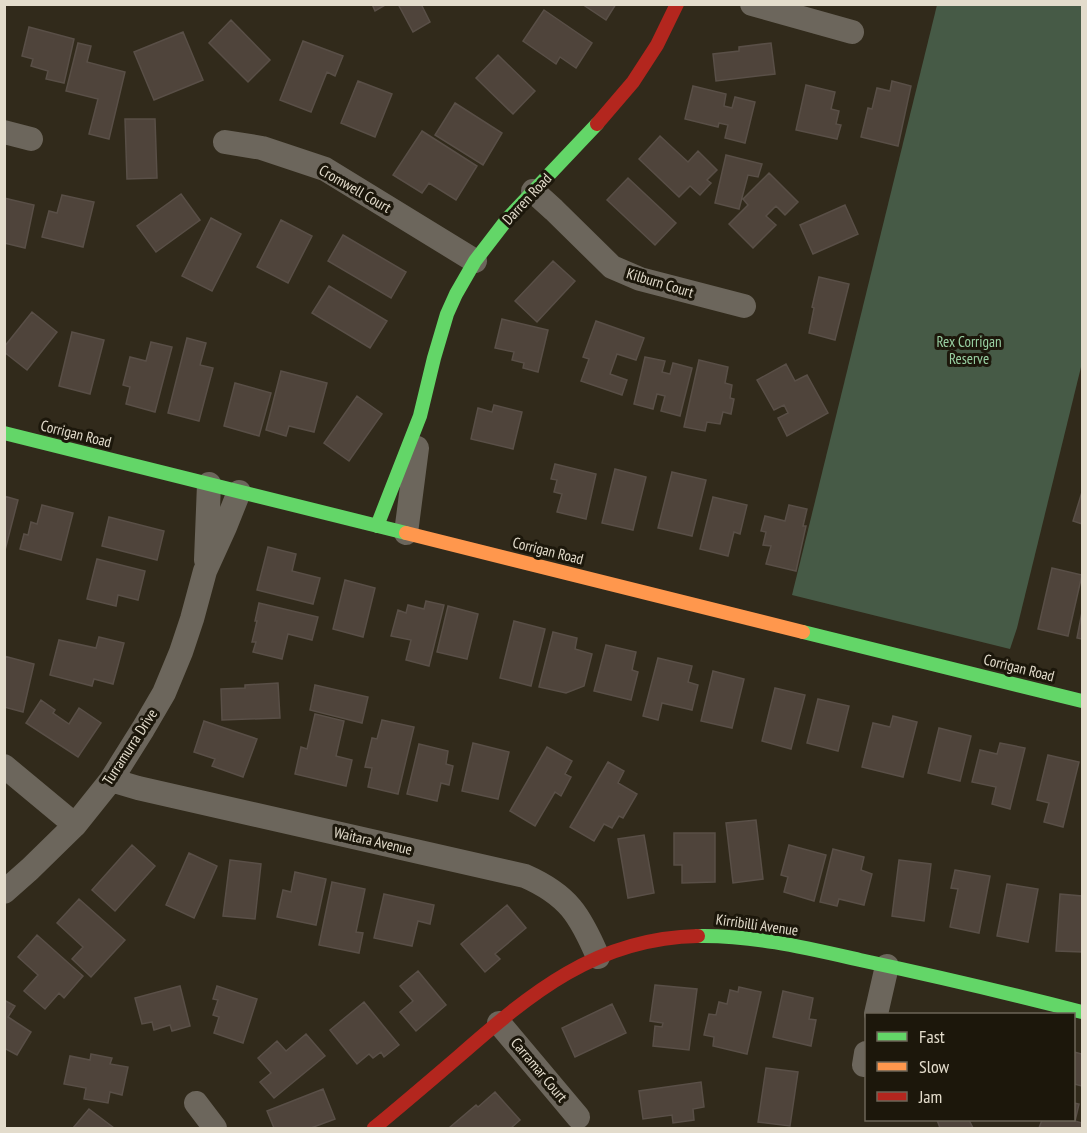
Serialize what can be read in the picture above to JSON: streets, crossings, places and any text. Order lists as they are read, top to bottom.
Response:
{
  "streets": {
    "street": [
      "Cromwell Court",
      "Darren Road",
      "Kilburn Court",
      "Corrigan Road",
      "Turramurra Drive",
      "Waitara Avenue",
      "Kirribilli Avenue",
      "Carramar Court"
    ]
  },
  "crossings": [
    ["Cromwell Court", "Darren Road"],
    ["Darren Road", "Kilburn Court"],
    ["Darren Road", "Corrigan Road"],
    ["Corrigan Road", "Turramurra Drive"],
    ["Turramurra Drive", "Waitara Avenue"],
    ["Waitara Avenue", "Kirribilli Avenue"],
    ["Kirribilli Avenue", "Carramar Court"]
  ],
  "parks": ["Rex Corrigan Reserve"],
  "legend": ["Fast", "Slow", "Jam"]
}
